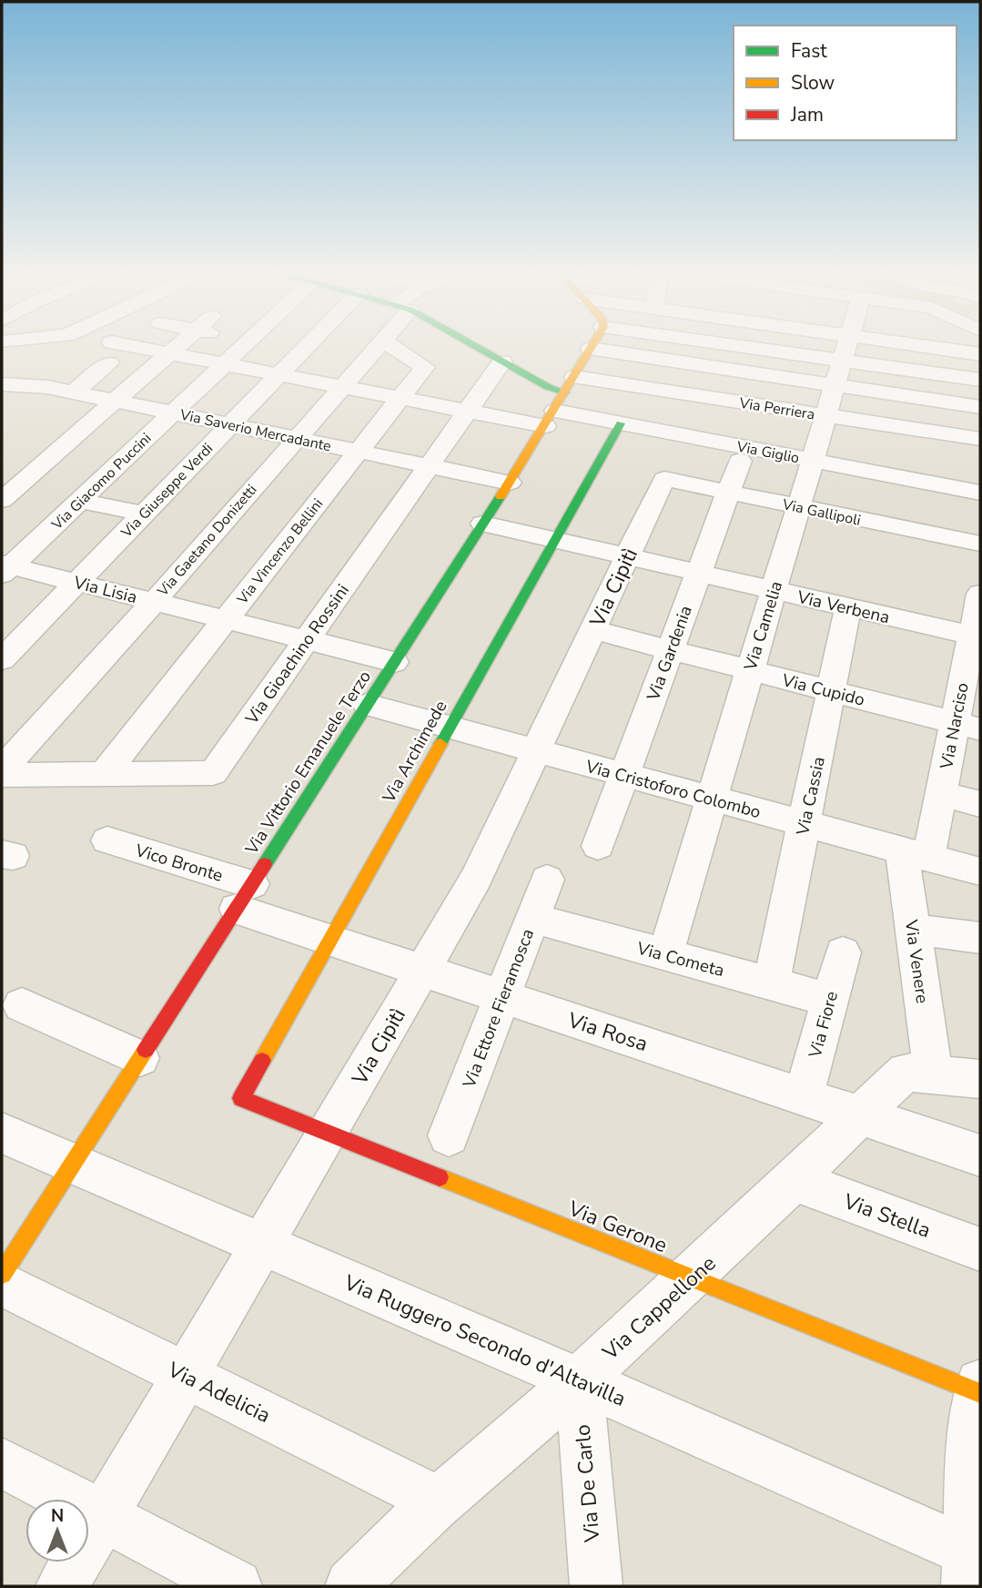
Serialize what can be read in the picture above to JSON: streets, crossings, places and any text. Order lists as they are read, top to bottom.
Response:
{
  "streets": {
    "street": [
      "Via Perriera",
      "Via Saverio Mercadante",
      "Via Giglio",
      "Via Giacomo Puccini",
      "Via Giuseppe Verdi",
      "Via Gallipoli",
      "Via Gaetano Donizetti",
      "Via Vincenzo Bellini",
      "Via Cipitì",
      "Via Lisia",
      "Via Verbena",
      "Via Camelia",
      "Via Gardenia",
      "Via Gioachino Rossini",
      "Via Cupido",
      "Via Narciso",
      "Via Archimede",
      "Via Vittorio Emanuele Terzo",
      "Via Cristoforo Colombo",
      "Via Cassia",
      "Vico Bronte",
      "Via Cometa",
      "Via Venere",
      "Via Ettore Fieramosca",
      "Via Fiore",
      "Via Rosa",
      "Via Stella",
      "Via Gerone",
      "Via Cappellone",
      "Via Ruggero Secondo d'Altavilla",
      "Via Adelicia",
      "Via De Carlo"
    ]
  },
  "crossings": [
    ["Via Perriera", "Via Giglio"],
    ["Via Perriera", "Via Camelia"],
    ["Via Perriera", "Via Gardenia"],
    ["Via Perriera", "Via Vittorio Emanuele Terzo"],
    ["Via Saverio Mercadante", "Via Giacomo Puccini"],
    ["Via Saverio Mercadante", "Via Giuseppe Verdi"],
    ["Via Saverio Mercadante", "Via Gaetano Donizetti"],
    ["Via Saverio Mercadante", "Via Vincenzo Bellini"],
    ["Via Saverio Mercadante", "Via Gioachino Rossini"],
    ["Via Saverio Mercadante", "Via Vittorio Emanuele Terzo"],
    ["Via Giglio", "Via Cipitì"],
    ["Via Giglio", "Via Camelia"],
    ["Via Giglio", "Via Gardenia"],
    ["Via Giglio", "Via Archimede"],
    ["Via Giglio", "Via Vittorio Emanuele Terzo"],
    ["Via Giacomo Puccini", "Via Lisia"],
    ["Via Giuseppe Verdi", "Via Lisia"],
    ["Via Gallipoli", "Via Cipitì"],
    ["Via Gallipoli", "Via Camelia"],
    ["Via Gallipoli", "Via Gardenia"],
    ["Via Gaetano Donizetti", "Via Lisia"],
    ["Via Vincenzo Bellini", "Via Lisia"],
    ["Via Vincenzo Bellini", "Via Gioachino Rossini"],
    ["Via Cipitì", "Via Verbena"],
    ["Via Cipitì", "Via Cupido"],
    ["Via Cipitì", "Via Cristoforo Colombo"],
    ["Via Cipitì", "Via Rosa"],
    ["Via Cipitì", "Via Gerone"],
    ["Via Cipitì", "Via Ruggero Secondo d'Altavilla"],
    ["Via Cipitì", "Via Adelicia"],
    ["Via Lisia", "Via Gioachino Rossini"],
    ["Via Lisia", "Via Vittorio Emanuele Terzo"],
    ["Via Verbena", "Via Camelia"],
    ["Via Verbena", "Via Gardenia"],
    ["Via Verbena", "Via Narciso"],
    ["Via Verbena", "Via Archimede"],
    ["Via Verbena", "Via Vittorio Emanuele Terzo"],
    ["Via Verbena", "Via Cassia"],
    ["Via Camelia", "Via Cupido"],
    ["Via Camelia", "Via Cristoforo Colombo"],
    ["Via Camelia", "Via Cometa"],
    ["Via Gardenia", "Via Cupido"],
    ["Via Gardenia", "Via Cristoforo Colombo"],
    ["Via Cupido", "Via Narciso"],
    ["Via Cupido", "Via Cassia"],
    ["Via Narciso", "Via Cristoforo Colombo"],
    ["Via Narciso", "Via Venere"],
    ["Via Archimede", "Via Cristoforo Colombo"],
    ["Via Archimede", "Via Rosa"],
    ["Via Archimede", "Via Gerone"],
    ["Via Vittorio Emanuele Terzo", "Via Cristoforo Colombo"],
    ["Via Vittorio Emanuele Terzo", "Vico Bronte"],
    ["Via Vittorio Emanuele Terzo", "Via Rosa"],
    ["Via Vittorio Emanuele Terzo", "Via Ruggero Secondo d'Altavilla"],
    ["Via Cristoforo Colombo", "Via Cassia"],
    ["Via Cristoforo Colombo", "Via Venere"],
    ["Via Cassia", "Via Cometa"],
    ["Vico Bronte", "Via Rosa"],
    ["Via Cometa", "Via Ettore Fieramosca"],
    ["Via Cometa", "Via Fiore"],
    ["Via Venere", "Via Cappellone"],
    ["Via Ettore Fieramosca", "Via Rosa"],
    ["Via Fiore", "Via Rosa"],
    ["Via Rosa", "Via Cappellone"],
    ["Via Stella", "Via Cappellone"],
    ["Via Gerone", "Via Cappellone"],
    ["Via Cappellone", "Via Ruggero Secondo d'Altavilla"],
    ["Via Cappellone", "Via Adelicia"],
    ["Via Cappellone", "Via De Carlo"],
    ["Via Ruggero Secondo d'Altavilla", "Via De Carlo"]
  ],
  "legend": ["Fast", "Slow", "Jam"],
  "north": "top"
}
